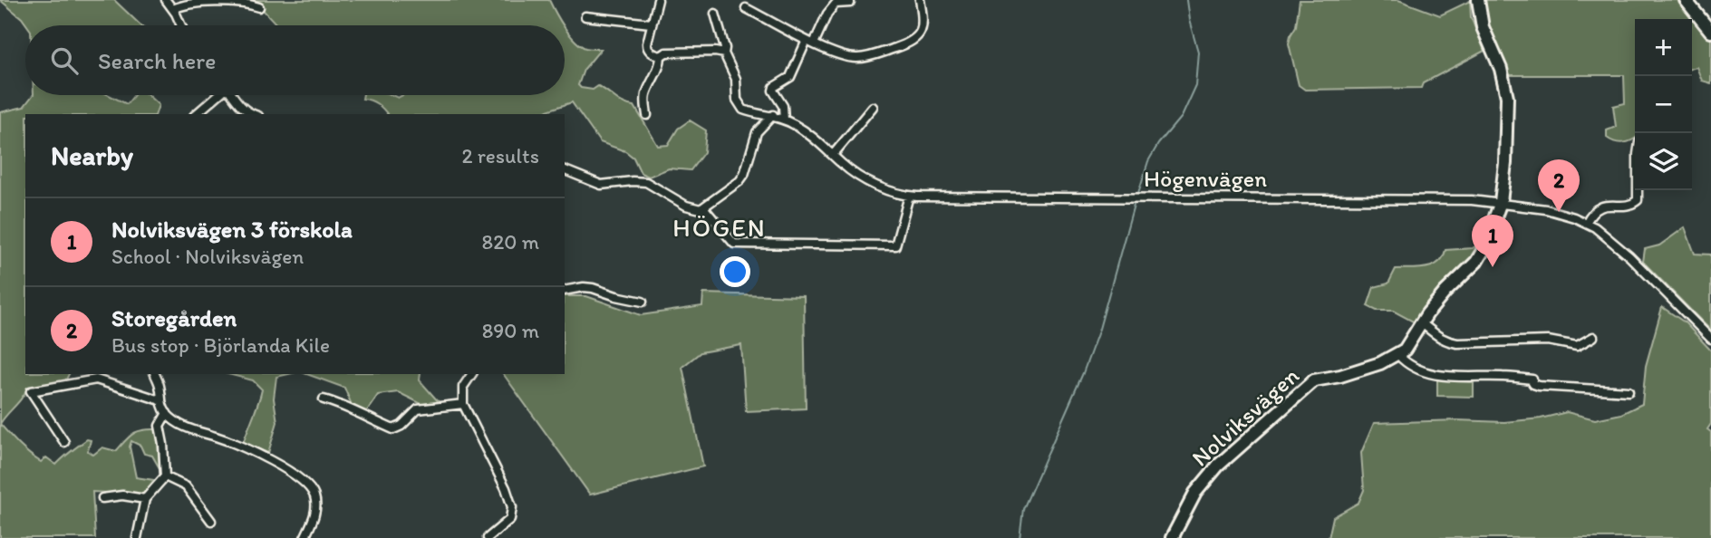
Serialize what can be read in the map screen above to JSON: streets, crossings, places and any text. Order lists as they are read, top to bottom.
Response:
{
  "streets": {
    "street": ["Högenvägen", "Nolviksvägen"]
  },
  "districts": ["HÖGEN"],
  "page": {
    "map_buttons": ["+", "−"],
    "search": "Search here",
    "heading": ["Nearby", "2 results"],
    "pins": ["2", "1"],
    "list": [
      {
        "mark": "1",
        "name": "Nolviksvägen 3 förskola",
        "note": "School · Nolviksvägen",
        "value": "820 m"
      },
      {
        "mark": "2",
        "name": "Storegården",
        "note": "Bus stop · Björlanda Kile",
        "value": "890 m"
      }
    ]
  }
}
